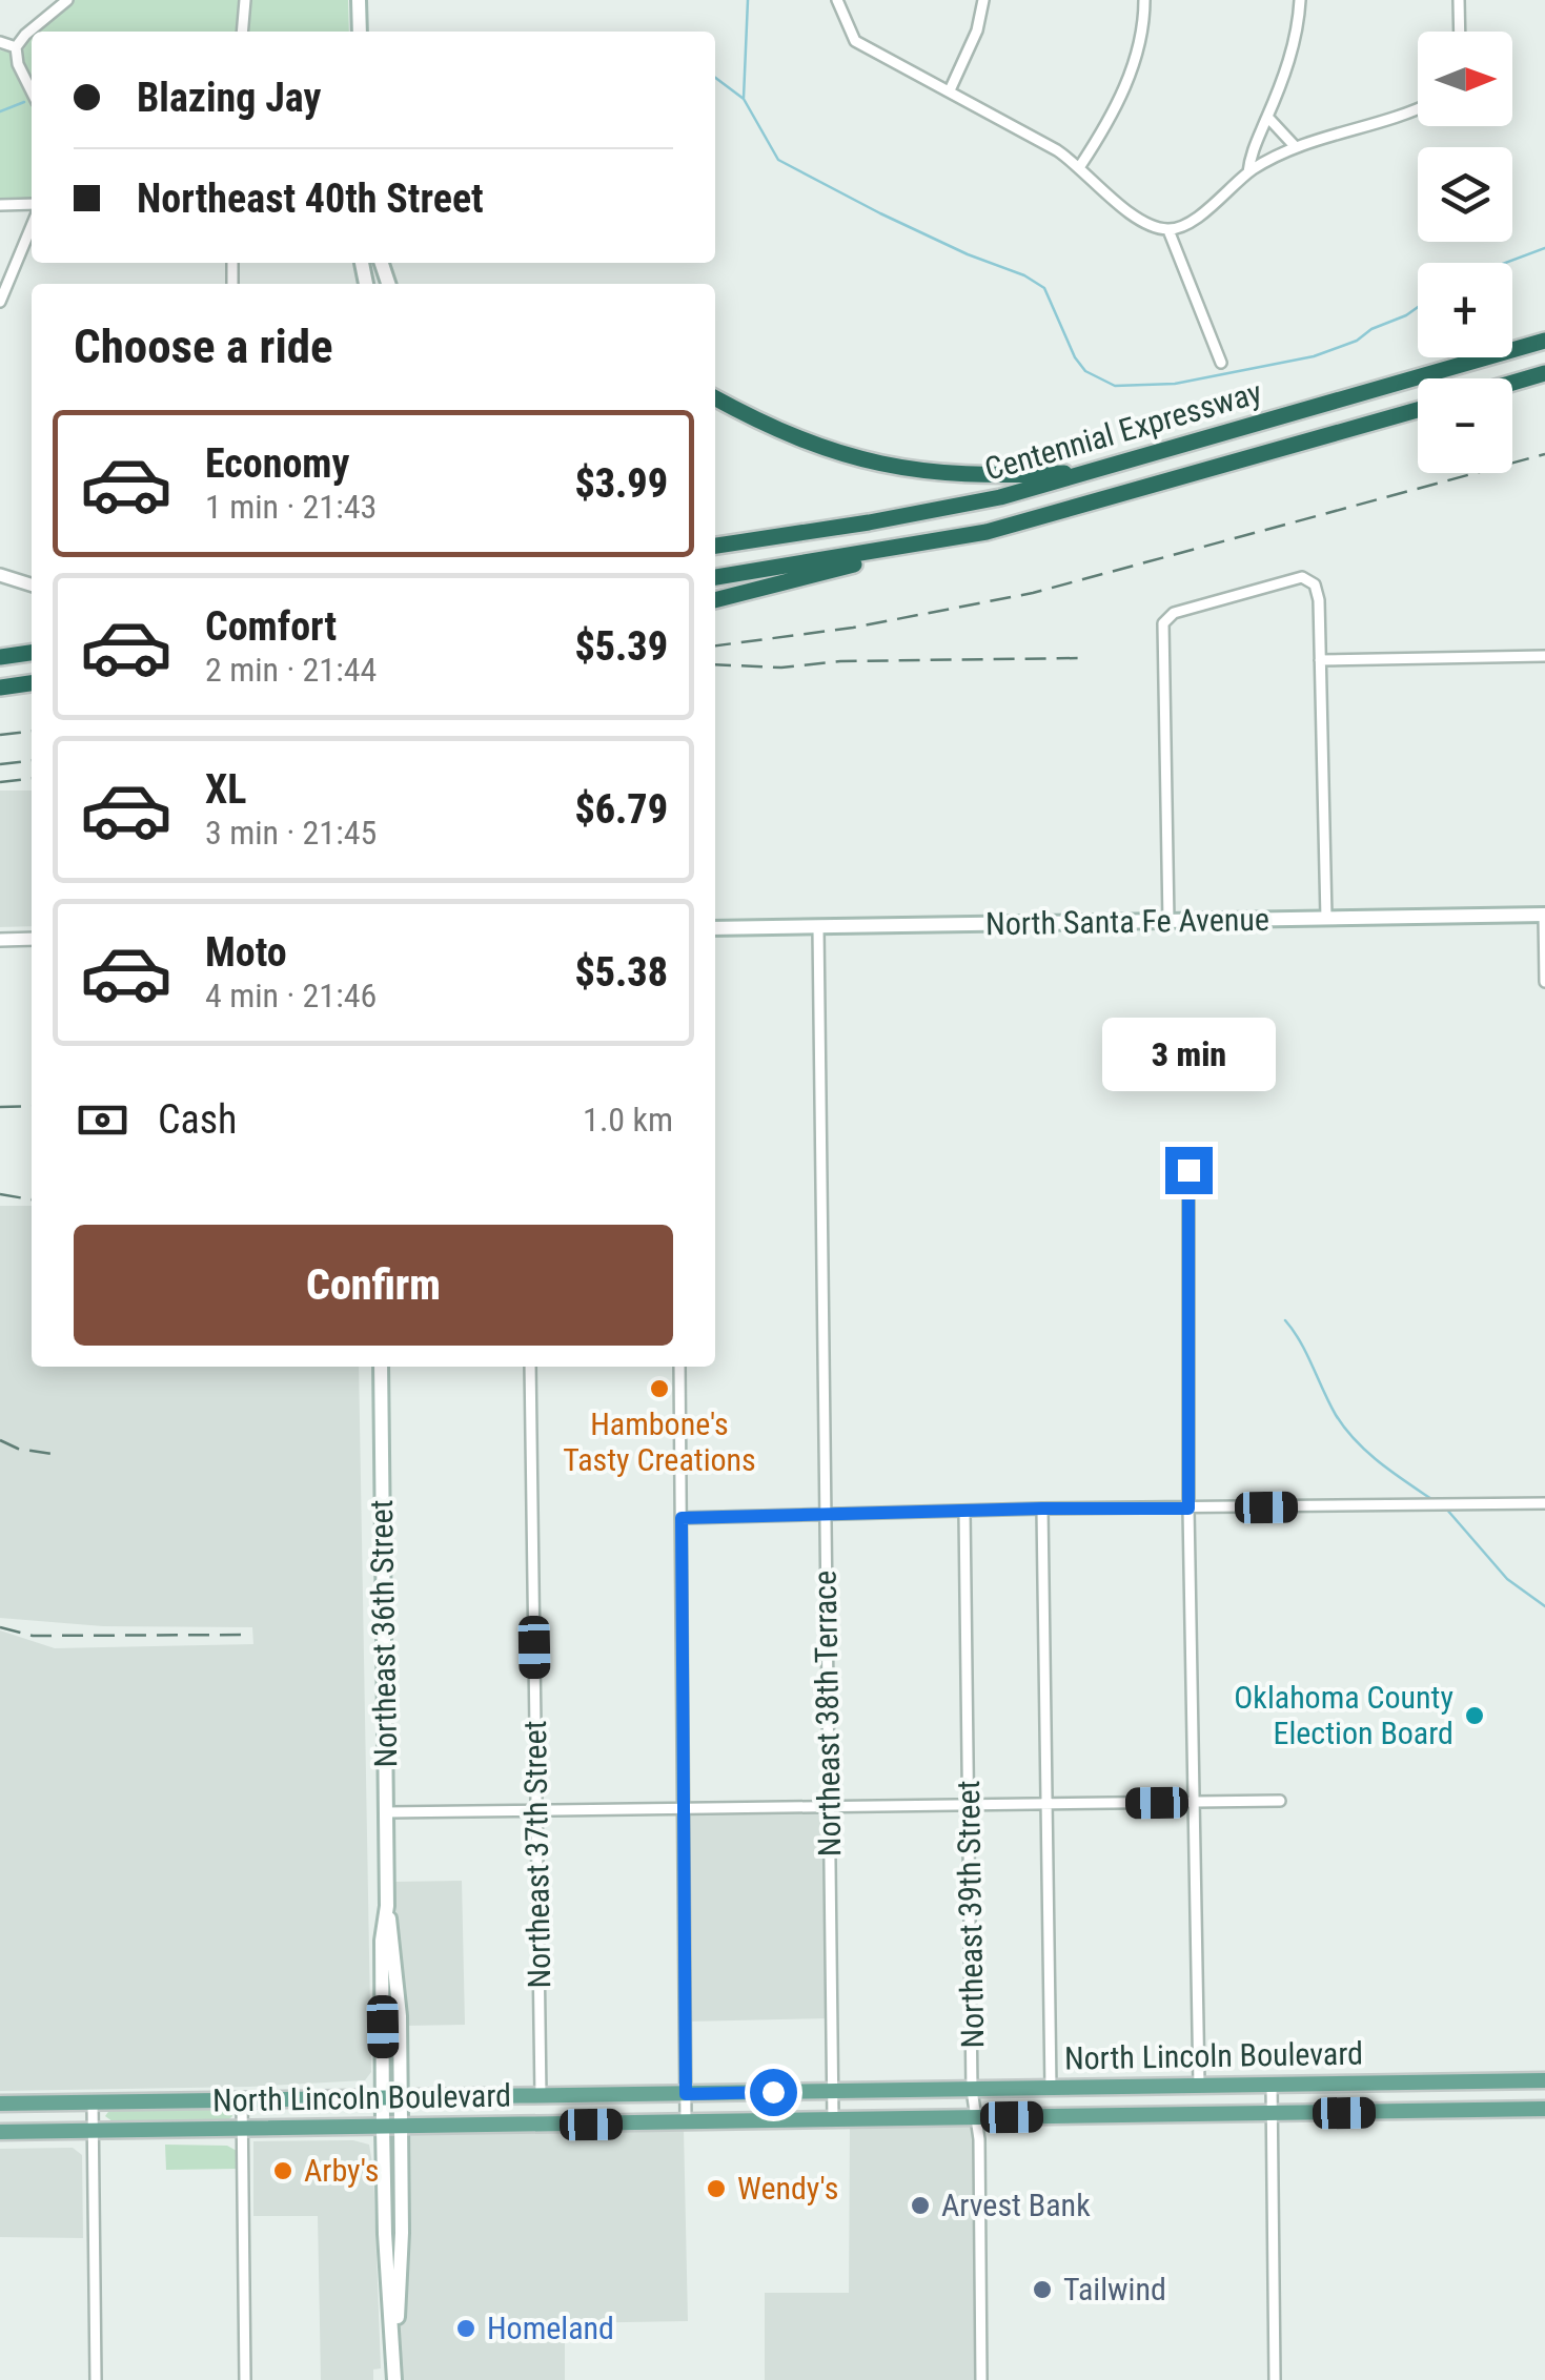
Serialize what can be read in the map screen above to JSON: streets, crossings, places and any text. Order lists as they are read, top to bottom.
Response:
{
  "streets": {
    "highway": ["Centennial Expressway"],
    "main road": ["North Santa Fe Avenue", "Northeast 36th Street", "North Lincoln Boulevard"],
    "street": ["Northeast 38th Terrace", "Northeast 37th Street", "Northeast 39th Street"]
  },
  "crossings": [
    ["North Santa Fe Avenue", "Northeast 38th Terrace"],
    ["Northeast 36th Street", "North Lincoln Boulevard"],
    ["Northeast 38th Terrace", "North Lincoln Boulevard"],
    ["Northeast 37th Street", "North Lincoln Boulevard"],
    ["Northeast 39th Street", "North Lincoln Boulevard"]
  ],
  "places": [
    "Hambone's Tasty Creations",
    "Oklahoma County Election Board",
    "Arby's",
    "Wendy's",
    "Arvest Bank",
    "Tailwind",
    "Homeland"
  ],
  "north": "right",
  "page": {
    "map_buttons": ["+", "−"],
    "banner": ["Blazing Jay", "Northeast 40th Street"],
    "heading": "Choose a ride",
    "list": [
      {
        "name": "Economy",
        "note": "1 min · 21:43",
        "value": "$3.99"
      },
      {
        "name": "Comfort",
        "note": "2 min · 21:44",
        "value": "$5.39"
      },
      {
        "name": "XL",
        "note": "3 min · 21:45",
        "value": "$6.79"
      },
      {
        "name": "Moto",
        "note": "4 min · 21:46",
        "value": "$5.38"
      }
    ],
    "bubble": "3 min",
    "pay": ["Cash", "1.0 km"],
    "buttons": "Confirm"
  }
}
